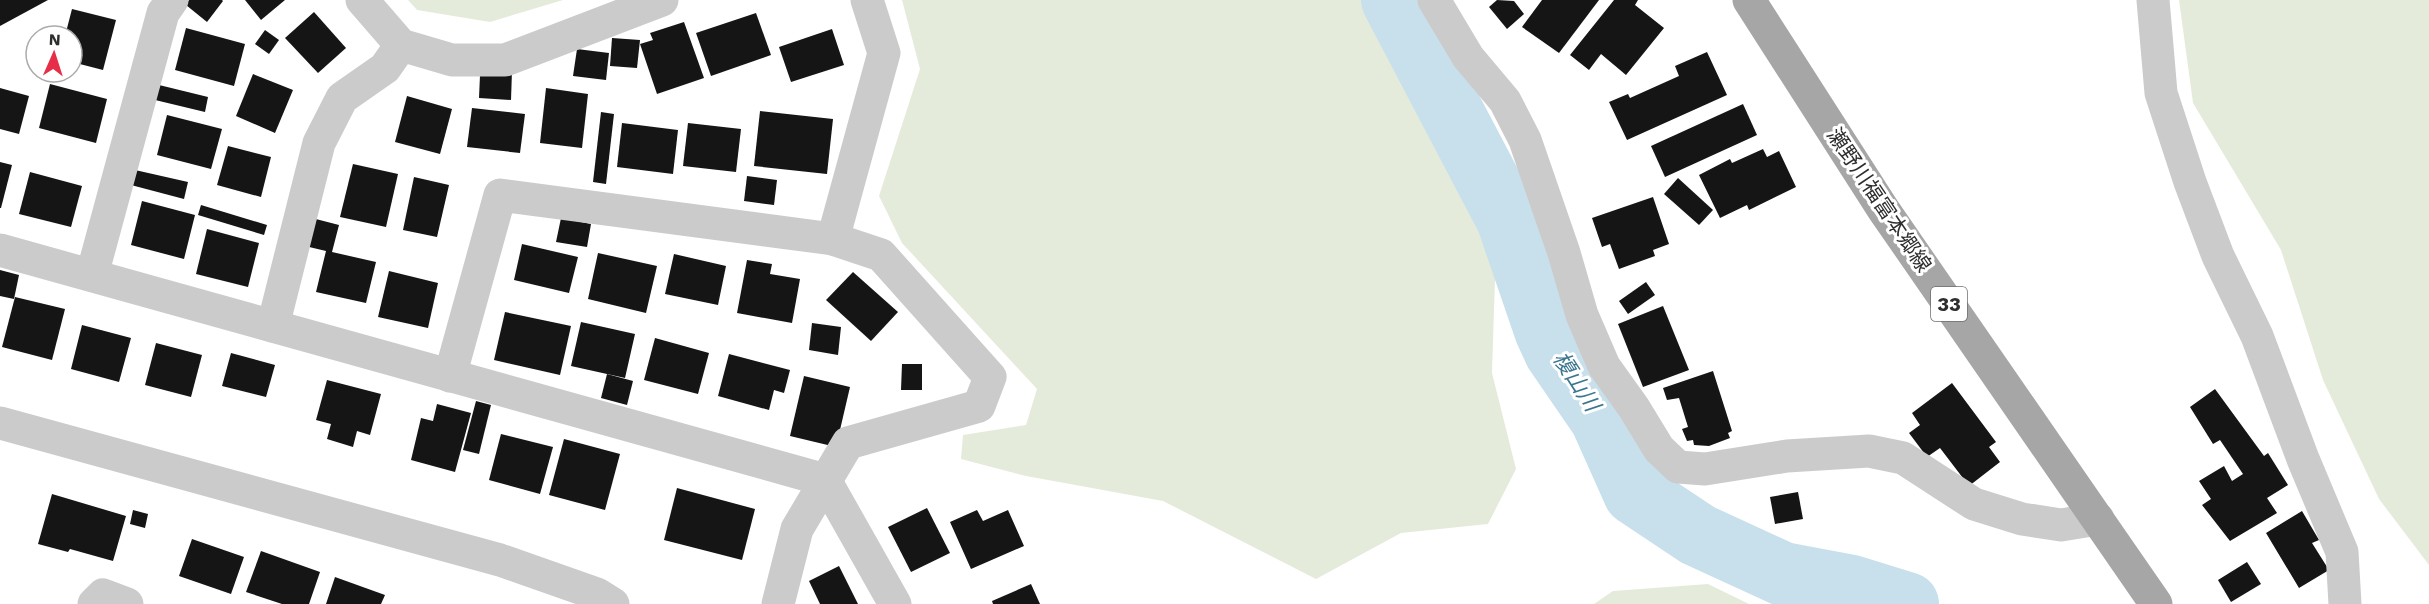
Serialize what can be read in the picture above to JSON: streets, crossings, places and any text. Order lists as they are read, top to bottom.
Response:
{
  "streets": {
    "main road": ["瀬野川福富本郷線", "33"]
  },
  "water": ["榎山川"],
  "north": "top"
}
